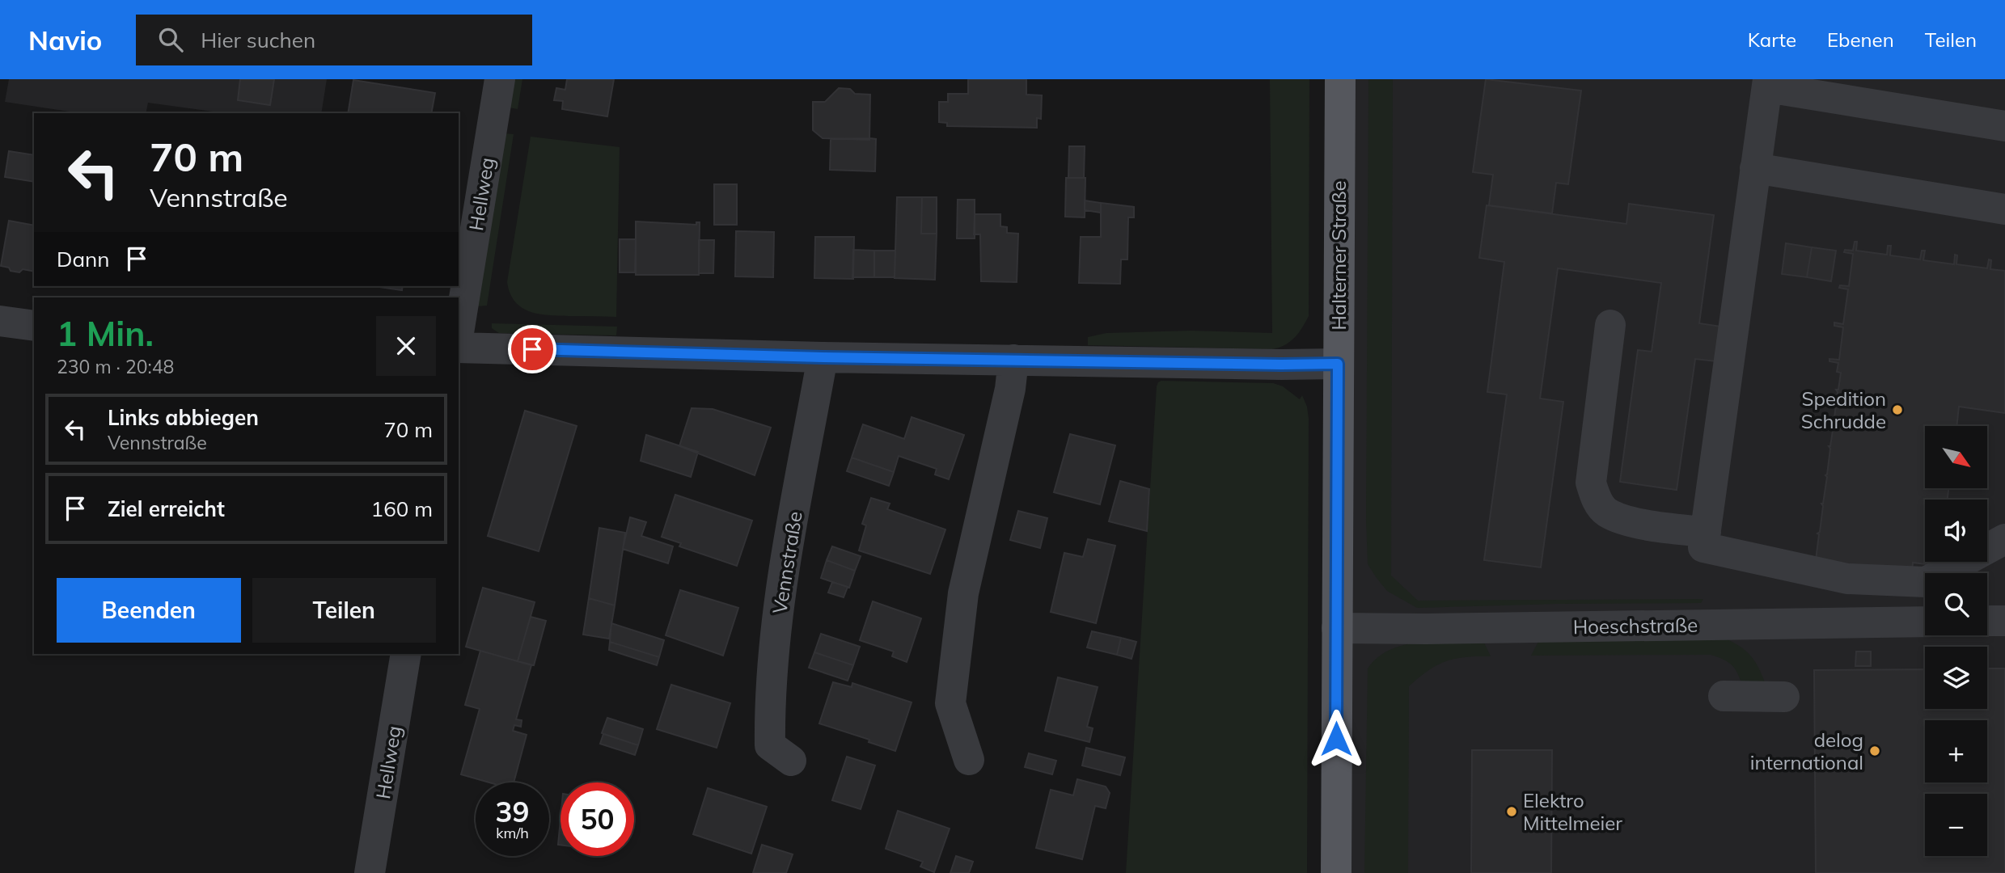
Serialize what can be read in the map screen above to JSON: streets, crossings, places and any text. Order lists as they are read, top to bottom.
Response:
{
  "streets": {
    "main road": ["Halterner Straße"],
    "street": ["Hellweg", "Vennstraße", "Hoeschstraße"]
  },
  "crossings": [
    ["Halterner Straße", "Hoeschstraße"]
  ],
  "places": ["Spedition Schrudde", "delog international", "Elektro Mittelmeier"],
  "north": "bottom right",
  "page": {
    "header": "Navio",
    "search": "Hier suchen",
    "nav": ["Karte", "Ebenen", "Teilen"],
    "turn": ["70 m", "Vennstraße"],
    "then": "Dann",
    "heading": ["1 Min.", "230 m · 20:48"],
    "list": [
      {
        "name": "Links abbiegen",
        "note": "Vennstraße",
        "value": "70 m"
      },
      {
        "name": "Ziel erreicht",
        "value": "160 m"
      }
    ],
    "map_buttons": ["+", "−"],
    "buttons": ["Beenden", "Teilen"],
    "speed": "39 km/h",
    "limit": "50"
  }
}
